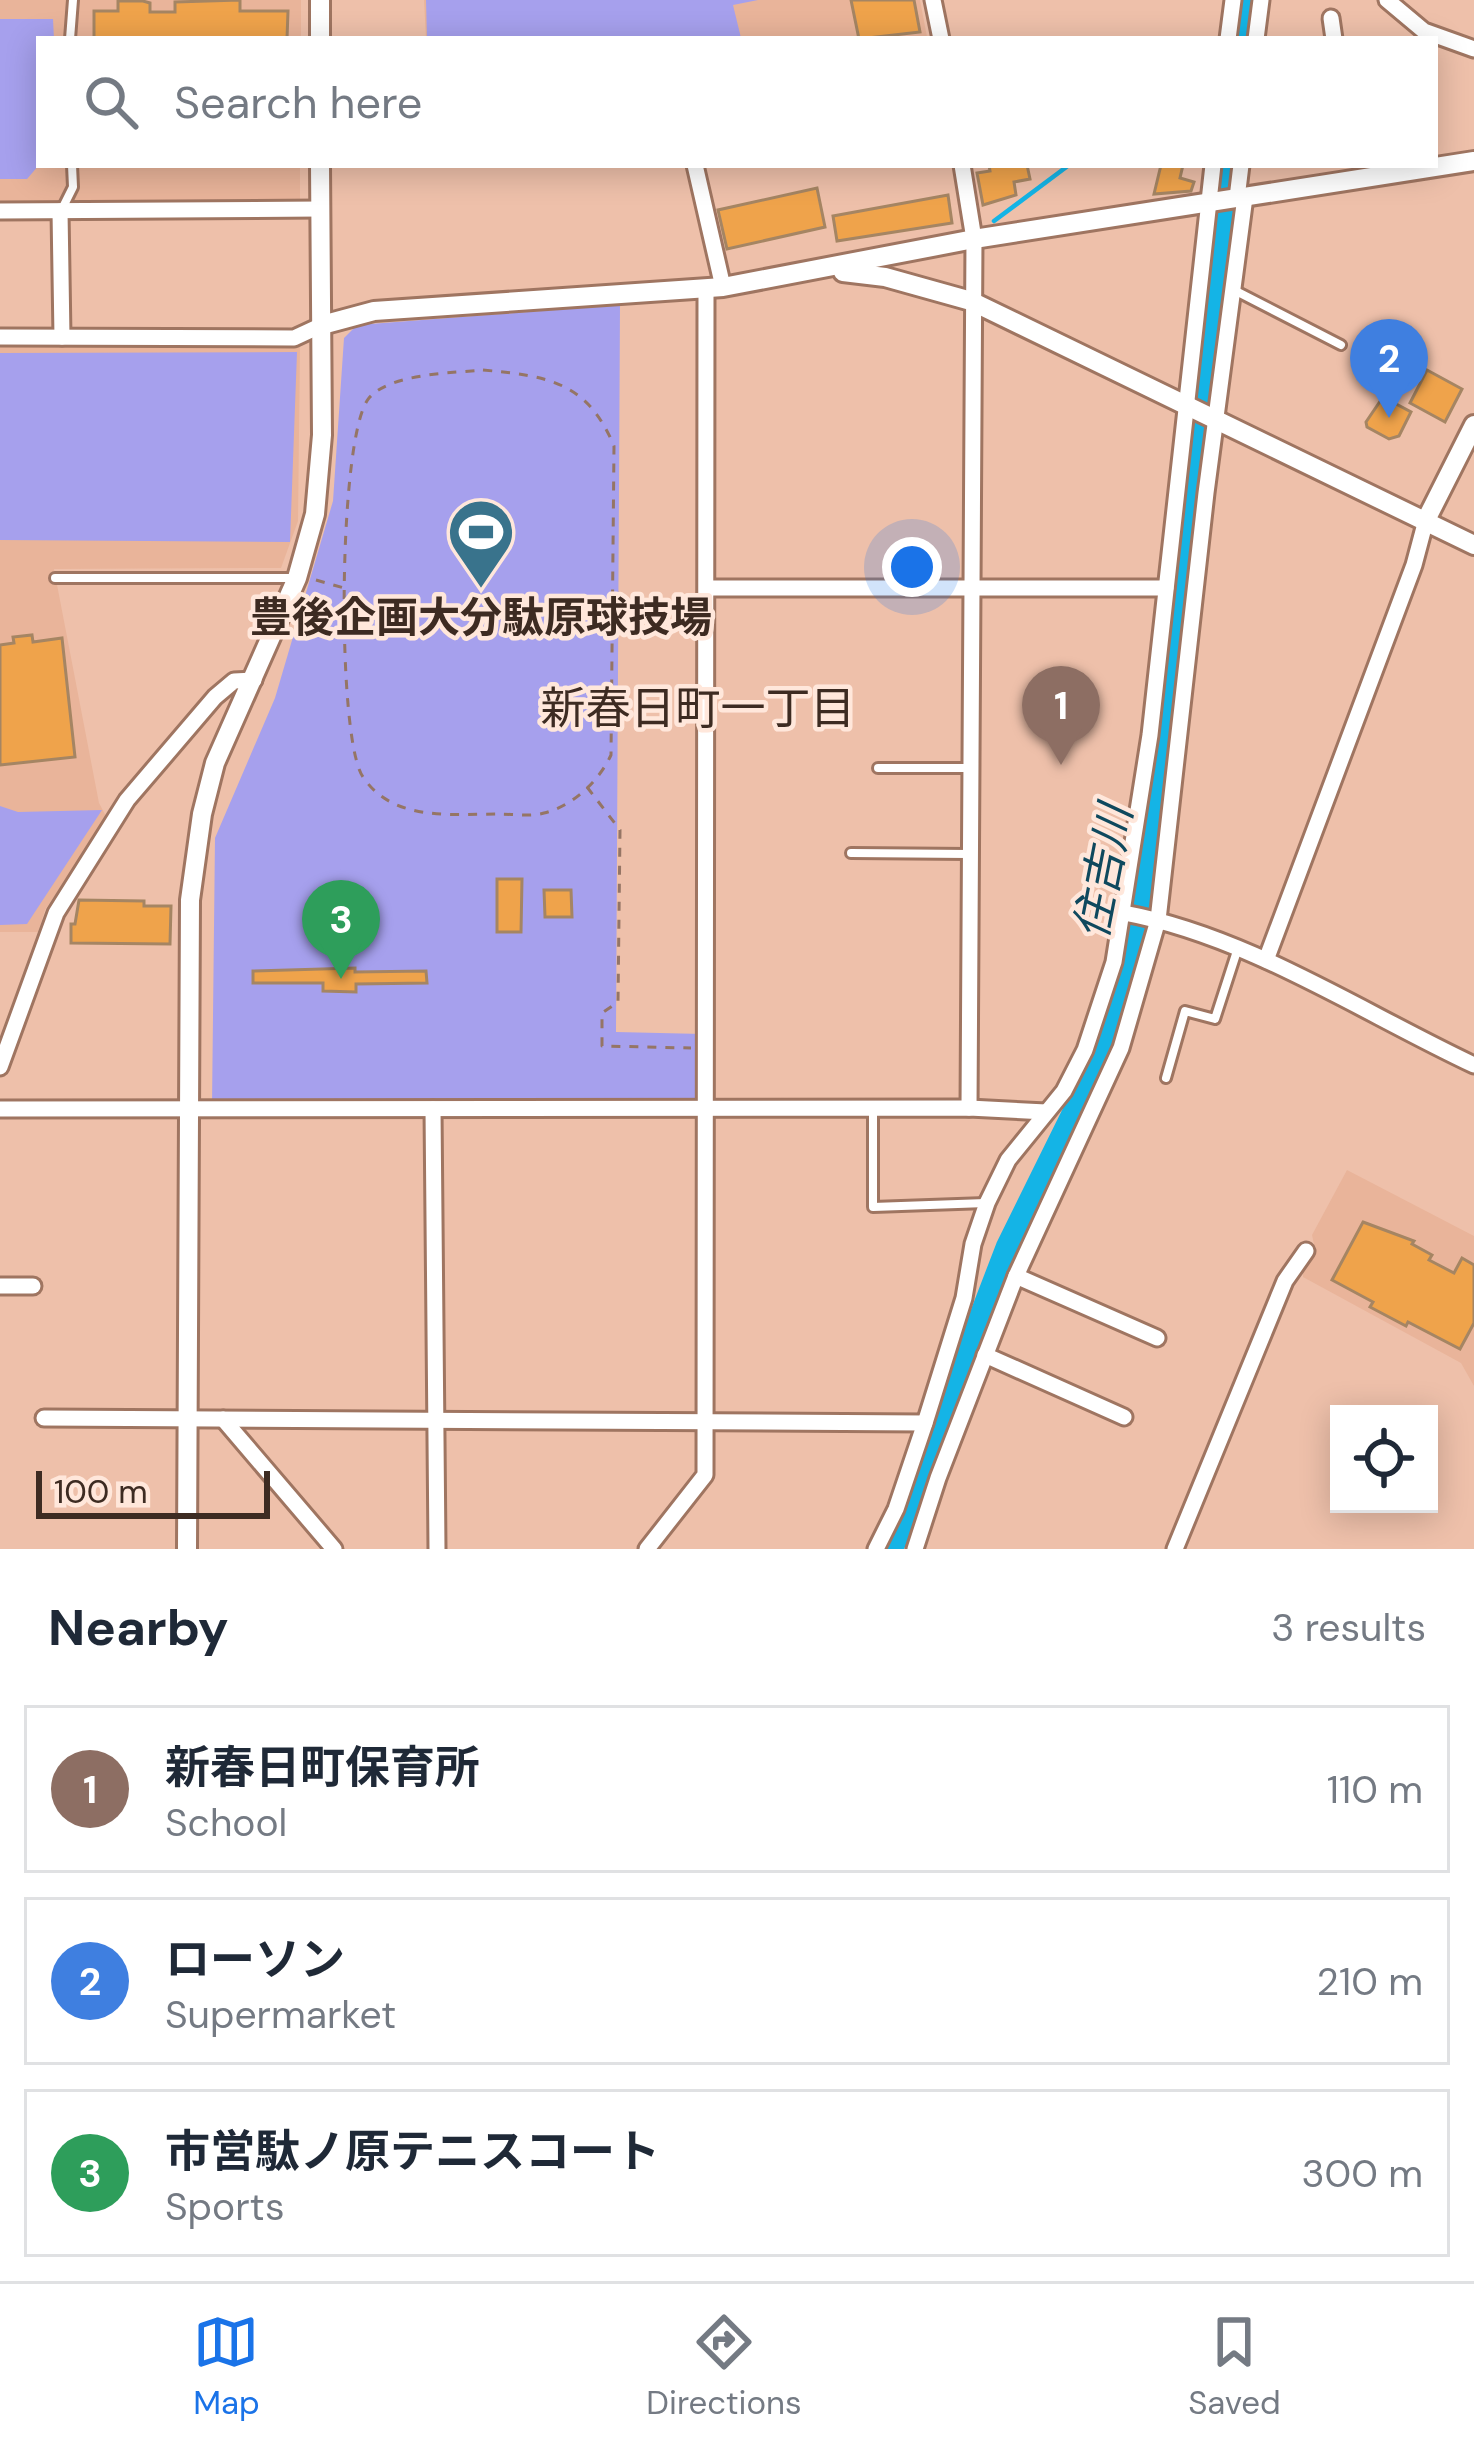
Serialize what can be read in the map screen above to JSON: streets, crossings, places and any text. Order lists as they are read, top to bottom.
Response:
{
  "districts": ["新春日町一丁目"],
  "water": ["住吉川"],
  "places": {
    "sports": ["豊後企画大分駄原球技場"]
  },
  "scale_bar": "100 m",
  "page": {
    "search": "Search here",
    "pins": ["2", "1", "3"],
    "scale": "100 m",
    "heading": ["Nearby", "3 results"],
    "list": [
      {
        "mark": "1",
        "name": "新春日町保育所",
        "note": "School",
        "value": "110 m"
      },
      {
        "mark": "2",
        "name": "ローソン",
        "note": "Supermarket",
        "value": "210 m"
      },
      {
        "mark": "3",
        "name": "市営駄ノ原テニスコート",
        "note": "Sports",
        "value": "300 m"
      }
    ],
    "nav": ["Map", "Directions", "Saved"]
  }
}
